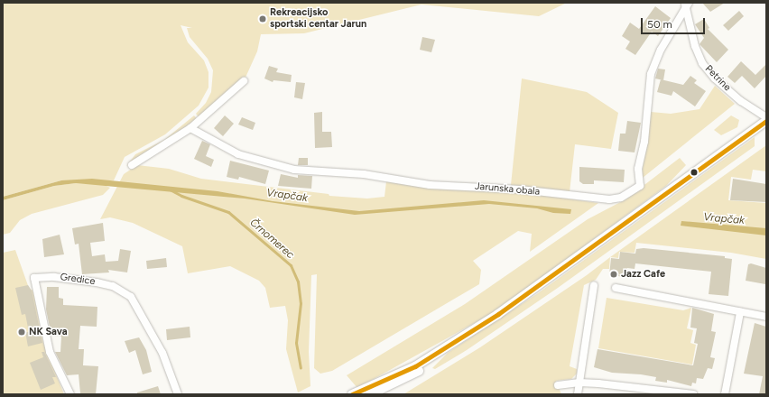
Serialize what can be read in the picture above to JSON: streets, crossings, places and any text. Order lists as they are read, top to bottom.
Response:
{
  "streets": {
    "street": ["Petrine", "Jarunska obala", "Gredice"]
  },
  "crossings": [
    ["Petrine", "Jarunska obala"]
  ],
  "water": ["Vrapčak", "Črnomerec"],
  "places": ["Rekreacijsko sportski centar Jarun", "Jazz Cafe", "NK Sava"],
  "scale_bar": "50 m"
}
